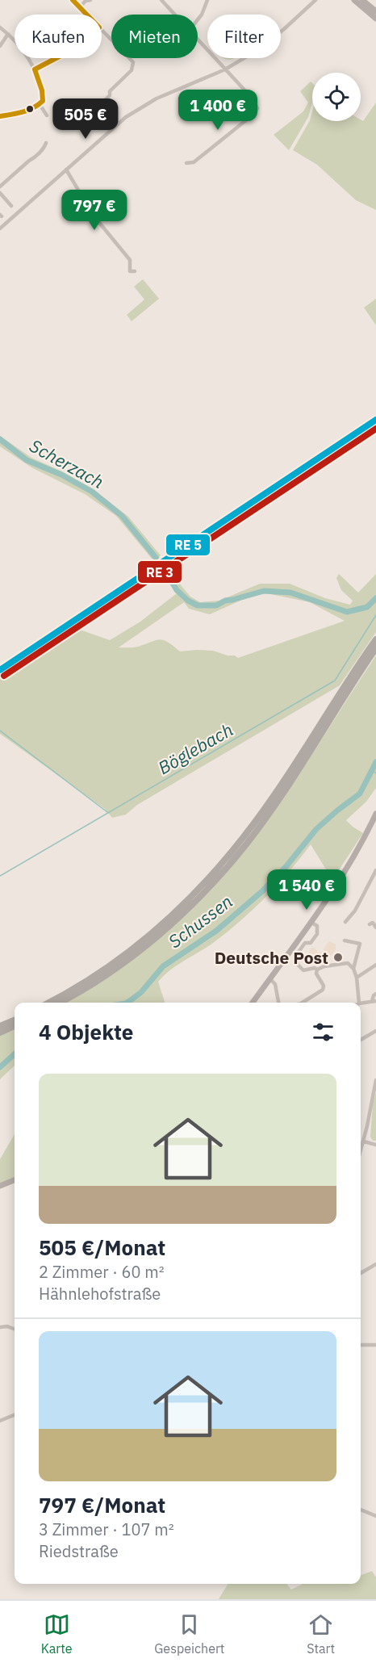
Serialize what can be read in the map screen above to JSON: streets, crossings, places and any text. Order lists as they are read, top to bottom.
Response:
{
  "water": ["Scherzach", "Böglebach", "Schussen"],
  "places": ["Deutsche Post"],
  "page": {
    "chip": ["Kaufen", "Mieten", "Filter"],
    "price": [
      "1 400 €",
      "505 €",
      "797 €",
      "1 540 €"
    ],
    "heading": "4 Objekte",
    "list": [
      {
        "name": "505 €/Monat",
        "note": "2 Zimmer · 60 m² · Hähnlehofstraße"
      },
      {
        "name": "797 €/Monat",
        "note": "3 Zimmer · 107 m² · Riedstraße"
      }
    ],
    "tabs": ["Karte", "Gespeichert", "Start"]
  }
}
